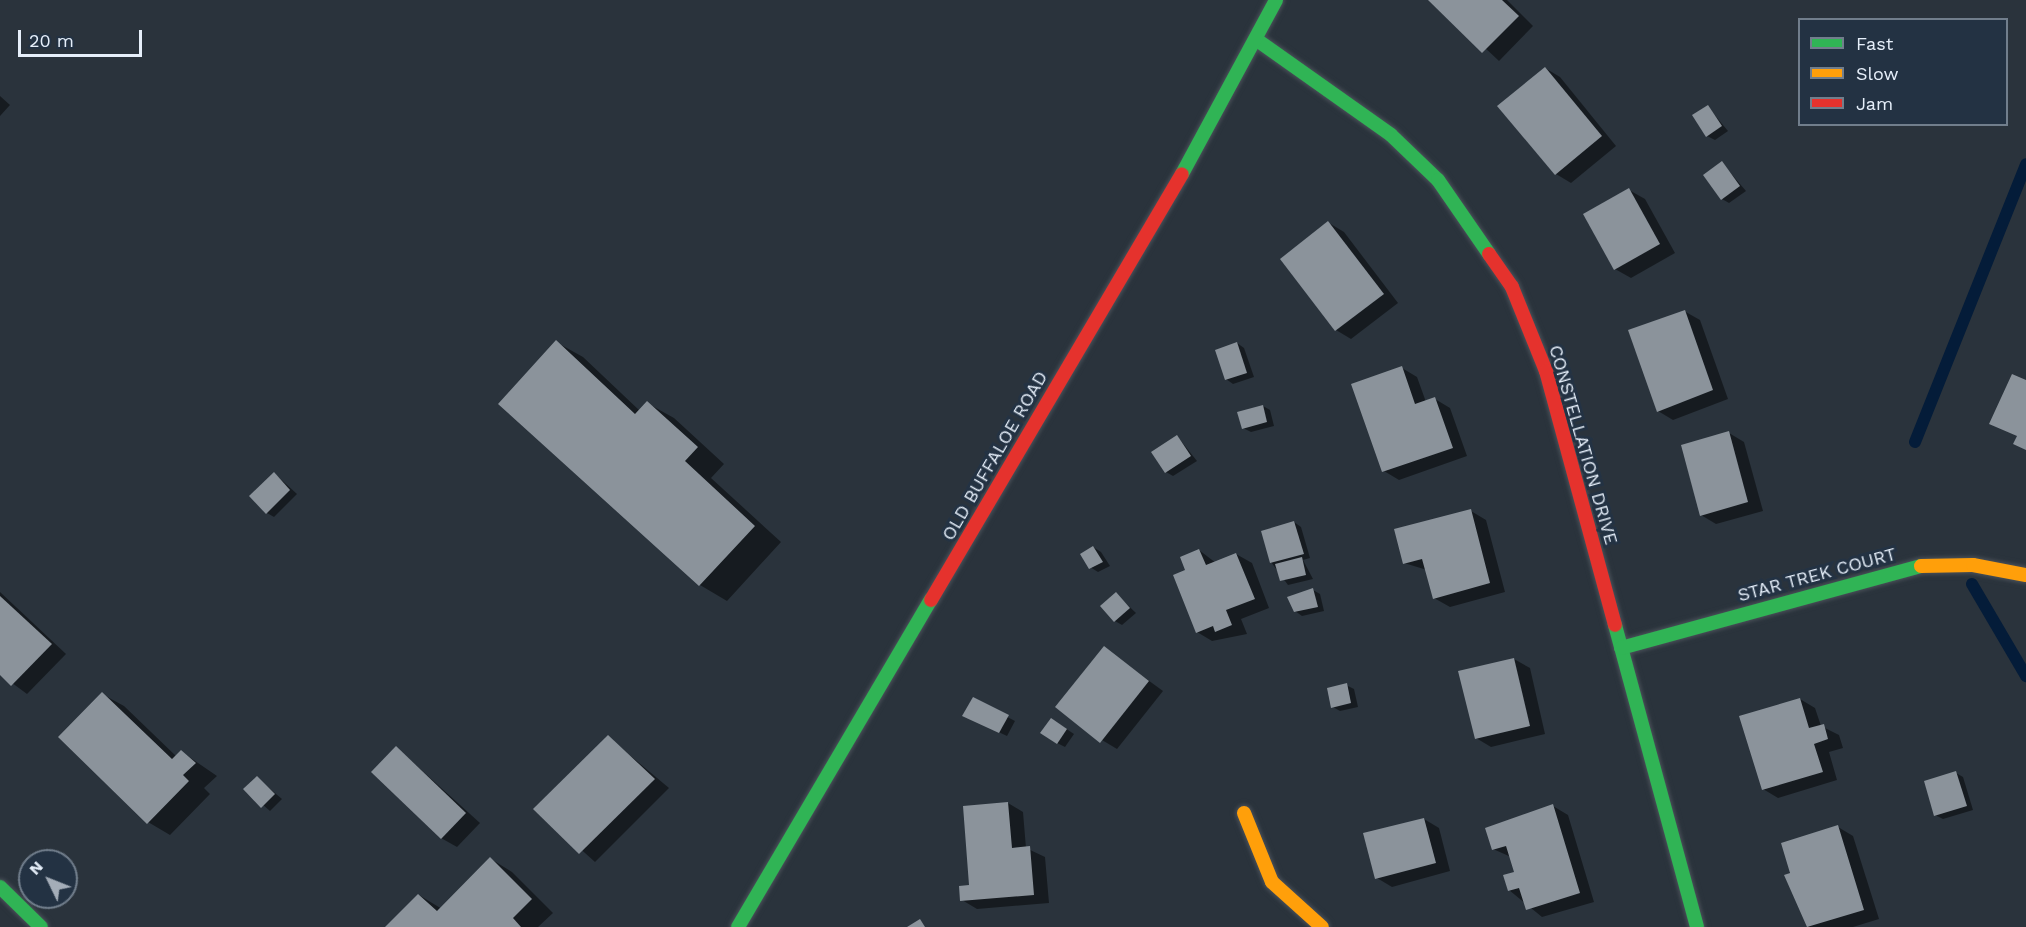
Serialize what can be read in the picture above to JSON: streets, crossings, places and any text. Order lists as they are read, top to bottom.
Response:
{
  "streets": {
    "street": ["CONSTELLATION DRIVE", "OLD BUFFALOE ROAD", "STAR TREK COURT"]
  },
  "crossings": [
    ["CONSTELLATION DRIVE", "OLD BUFFALOE ROAD"],
    ["CONSTELLATION DRIVE", "STAR TREK COURT"]
  ],
  "legend": ["Fast", "Slow", "Jam"],
  "scale_bar": "20 m",
  "north": "top left"
}
